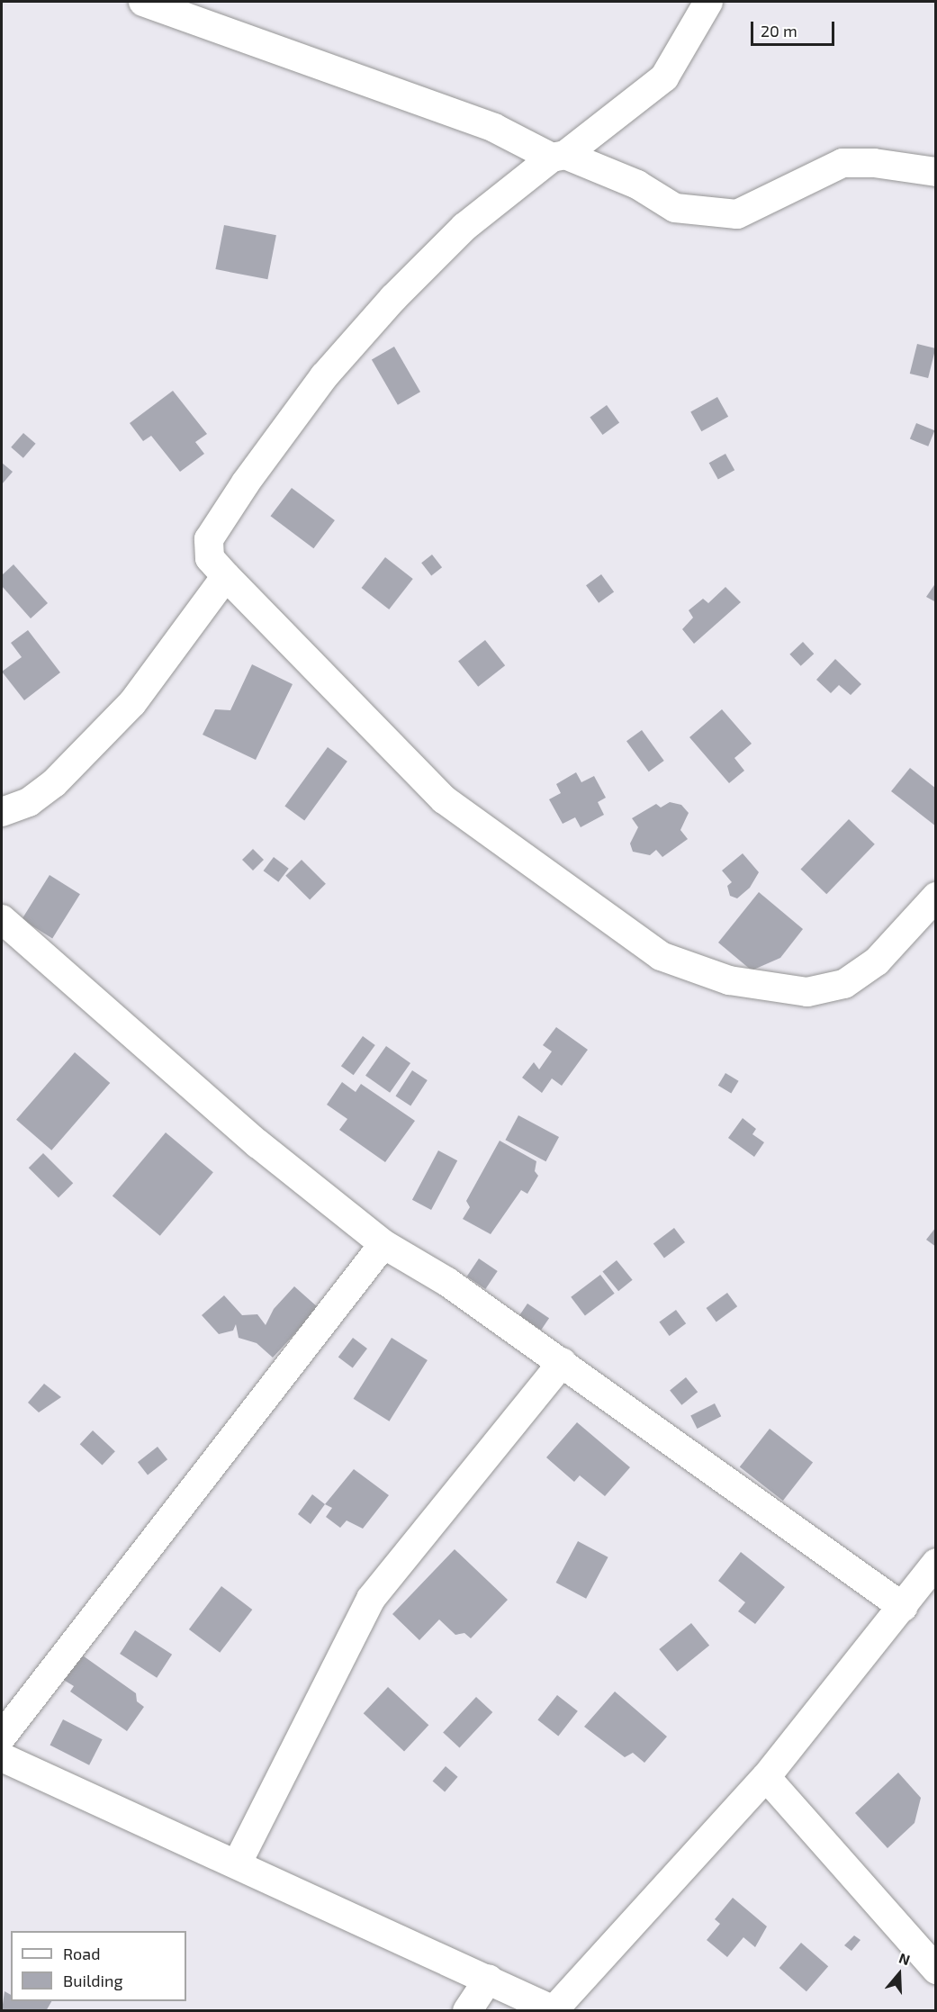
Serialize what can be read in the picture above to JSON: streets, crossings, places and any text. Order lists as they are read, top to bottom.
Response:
{
  "legend": ["Road", "Building"],
  "scale_bar": "20 m",
  "north": "top"
}
